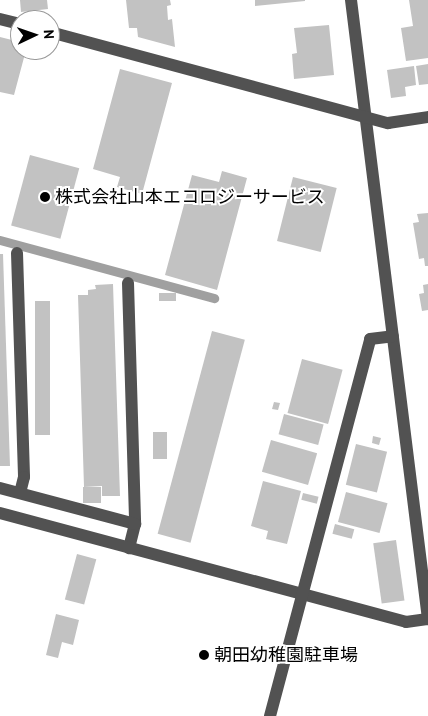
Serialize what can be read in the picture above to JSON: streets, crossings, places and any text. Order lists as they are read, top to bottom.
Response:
{
  "places": ["株式会社山本エコロジーサービス", "朝田幼稚園駐車場"],
  "north": "right"
}
